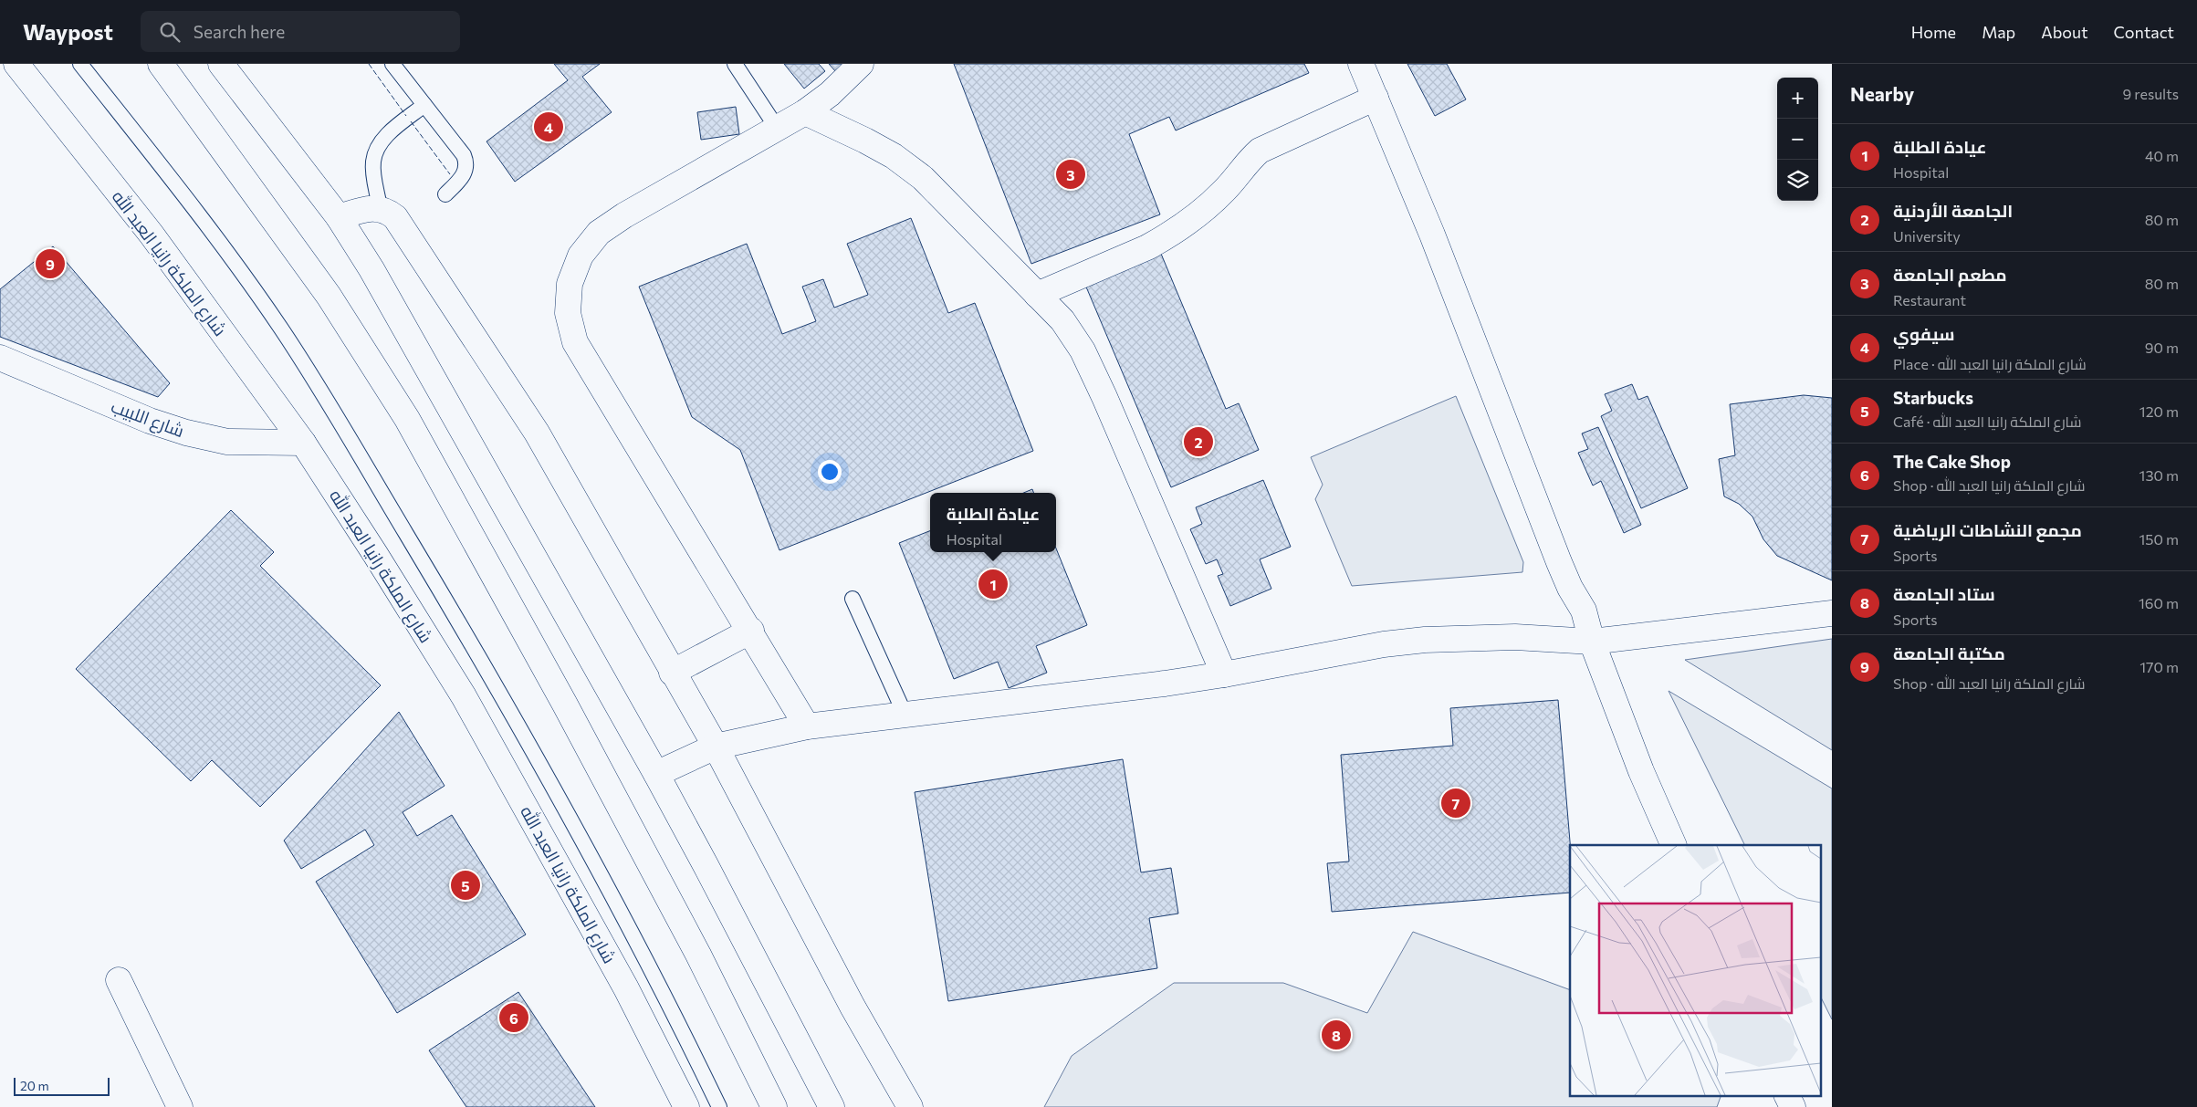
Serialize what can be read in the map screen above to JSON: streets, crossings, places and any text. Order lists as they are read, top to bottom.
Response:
{
  "streets": {
    "street": ["شارع الملكة رانيا العبد الله", "شارع اللبيب"]
  },
  "crossings": [
    ["شارع الملكة رانيا العبد الله", "شارع اللبيب"]
  ],
  "scale_bar": "20 m",
  "page": {
    "header": "Waypost",
    "search": "Search here",
    "nav": [
      "Home",
      "Map",
      "About",
      "Contact"
    ],
    "heading": ["Nearby", "9 results"],
    "map_buttons": ["+", "−"],
    "pins": [
      "4",
      "3",
      "9",
      "2",
      "1",
      "7",
      "5",
      "6",
      "8"
    ],
    "list": [
      {
        "mark": "1",
        "name": "عيادة الطلبة",
        "note": "Hospital",
        "value": "40 m"
      },
      {
        "mark": "2",
        "name": "الجامعة الأردنية",
        "note": "University",
        "value": "80 m"
      },
      {
        "mark": "3",
        "name": "مطعم الجامعة",
        "note": "Restaurant",
        "value": "80 m"
      },
      {
        "mark": "4",
        "name": "سيفوي",
        "note": "Place · شارع الملكة رانيا العبد الله",
        "value": "90 m"
      },
      {
        "mark": "5",
        "name": "Starbucks",
        "note": "Café · شارع الملكة رانيا العبد الله",
        "value": "120 m"
      },
      {
        "mark": "6",
        "name": "The Cake Shop",
        "note": "Shop · شارع الملكة رانيا العبد الله",
        "value": "130 m"
      },
      {
        "mark": "7",
        "name": "مجمع النشاطات الرياضية",
        "note": "Sports",
        "value": "150 m"
      },
      {
        "mark": "8",
        "name": "ستاد الجامعة",
        "note": "Sports",
        "value": "160 m"
      },
      {
        "mark": "9",
        "name": "مكتبة الجامعة",
        "note": "Shop · شارع الملكة رانيا العبد الله",
        "value": "170 m"
      }
    ],
    "popup": ["عيادة الطلبة", "Hospital"],
    "scale": "20 m"
  }
}
